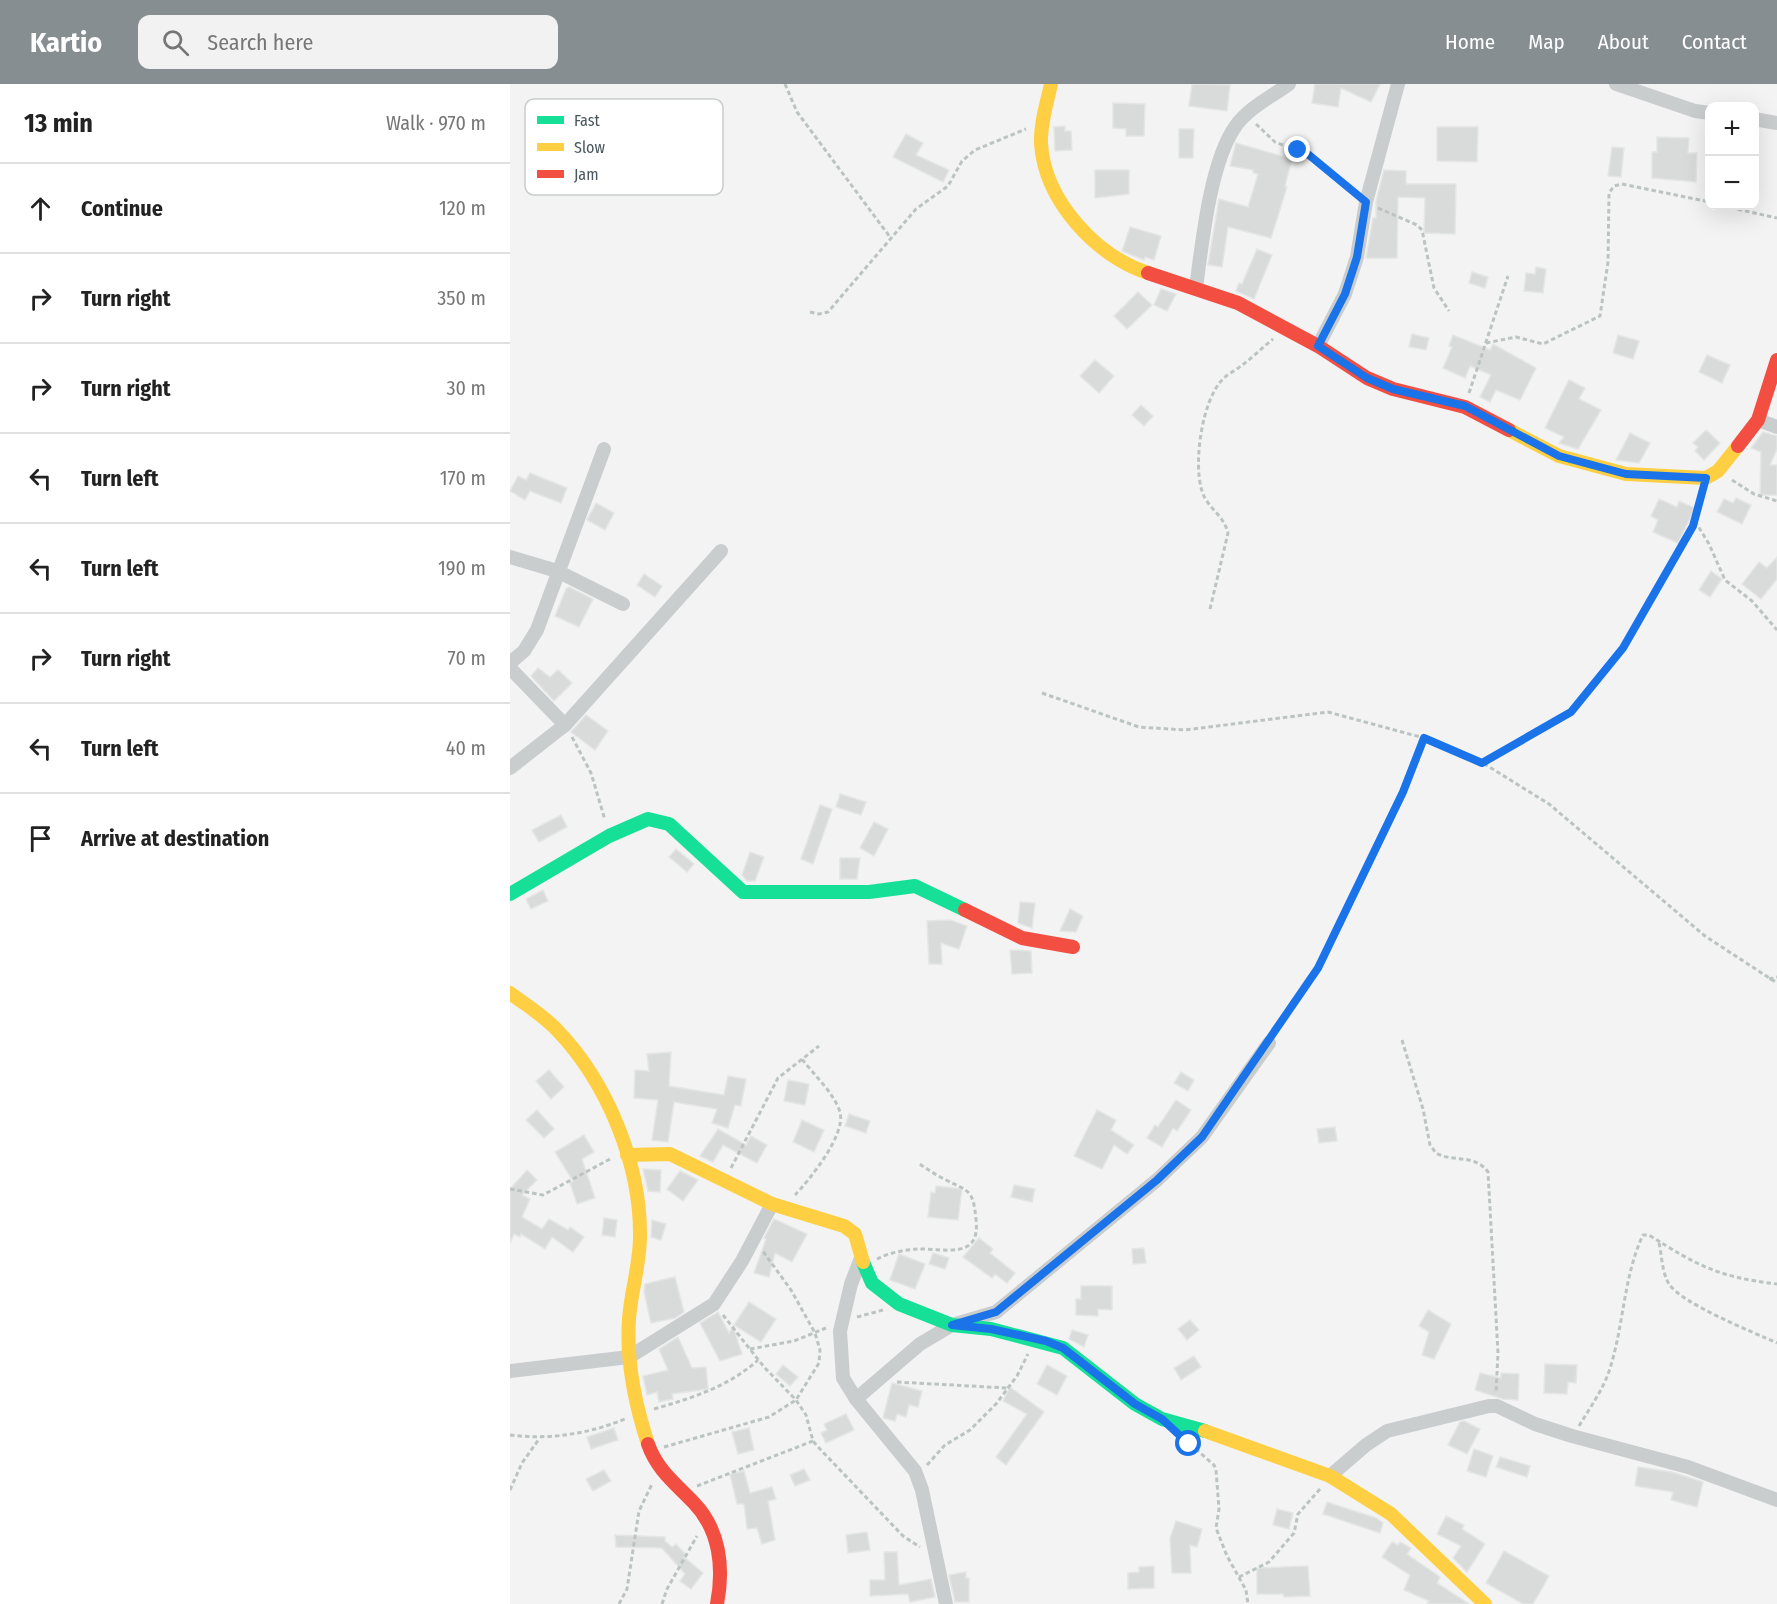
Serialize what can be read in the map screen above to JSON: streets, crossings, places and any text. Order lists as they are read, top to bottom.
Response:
{
  "legend": ["Fast", "Slow", "Jam"],
  "page": {
    "header": "Kartio",
    "search": "Search here",
    "nav": [
      "Home",
      "Map",
      "About",
      "Contact"
    ],
    "heading": ["13 min", "Walk · 970 m"],
    "map_buttons": ["+", "−"],
    "list": [
      ["Continue", "120 m"],
      ["Turn right", "350 m"],
      ["Turn right", "30 m"],
      ["Turn left", "170 m"],
      ["Turn left", "190 m"],
      ["Turn right", "70 m"],
      ["Turn left", "40 m"],
      "Arrive at destination"
    ]
  }
}
